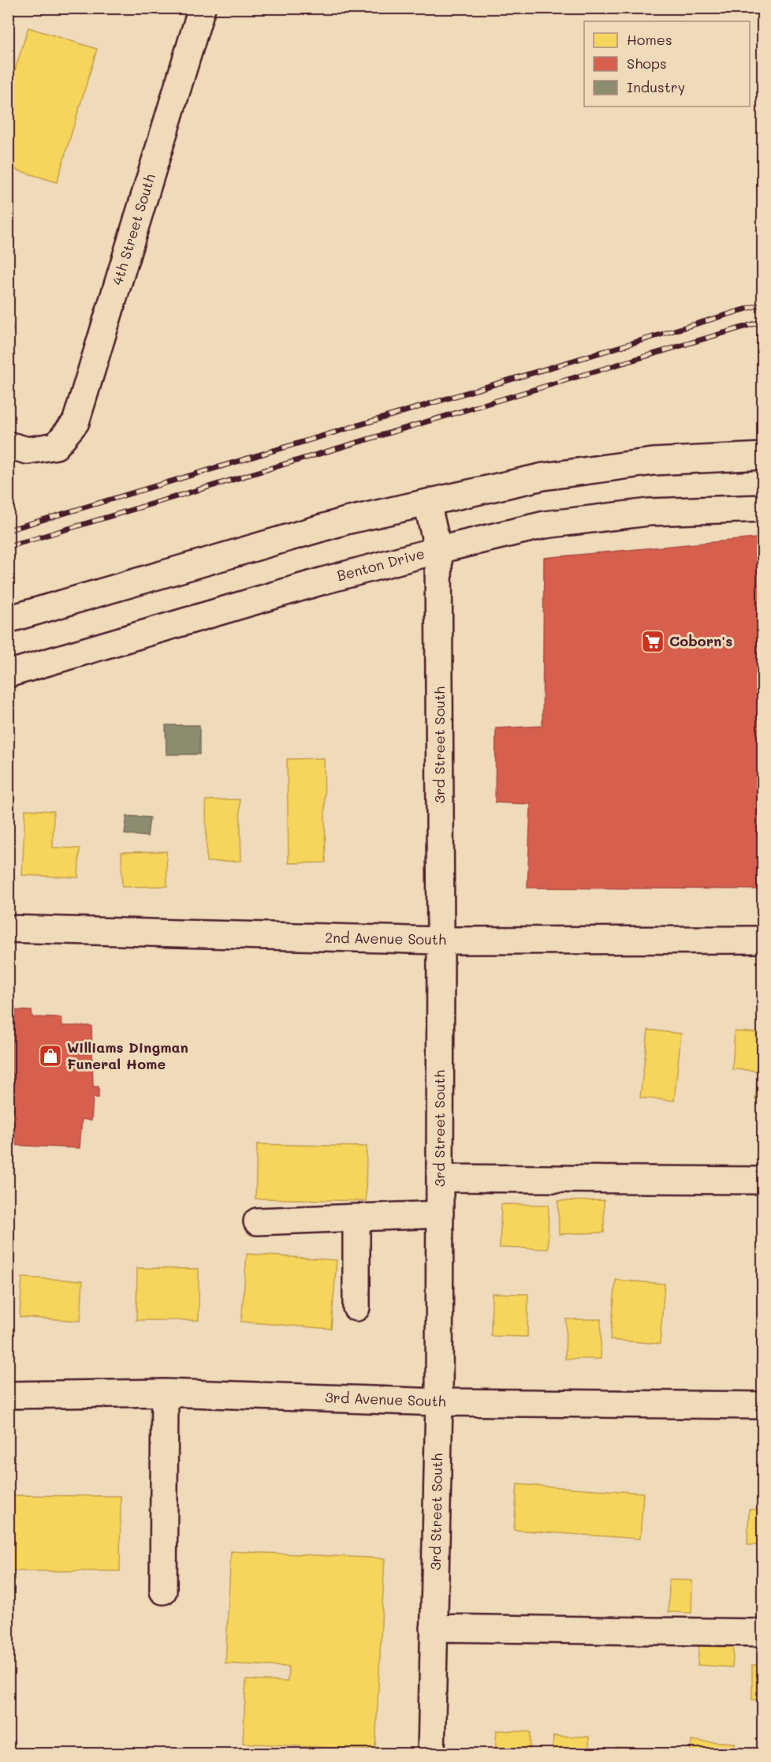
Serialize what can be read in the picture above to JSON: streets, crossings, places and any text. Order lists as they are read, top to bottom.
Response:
{
  "streets": {
    "street": [
      "4th Street South",
      "Benton Drive",
      "3rd Street South",
      "2nd Avenue South",
      "3rd Avenue South"
    ]
  },
  "crossings": [
    ["Benton Drive", "3rd Street South"],
    ["3rd Street South", "2nd Avenue South"],
    ["3rd Street South", "3rd Avenue South"]
  ],
  "places": {
    "supermarket": ["Coborn's"],
    "shop": ["Williams Dingman Funeral Home"]
  },
  "legend": ["Homes", "Shops", "Industry"]
}
